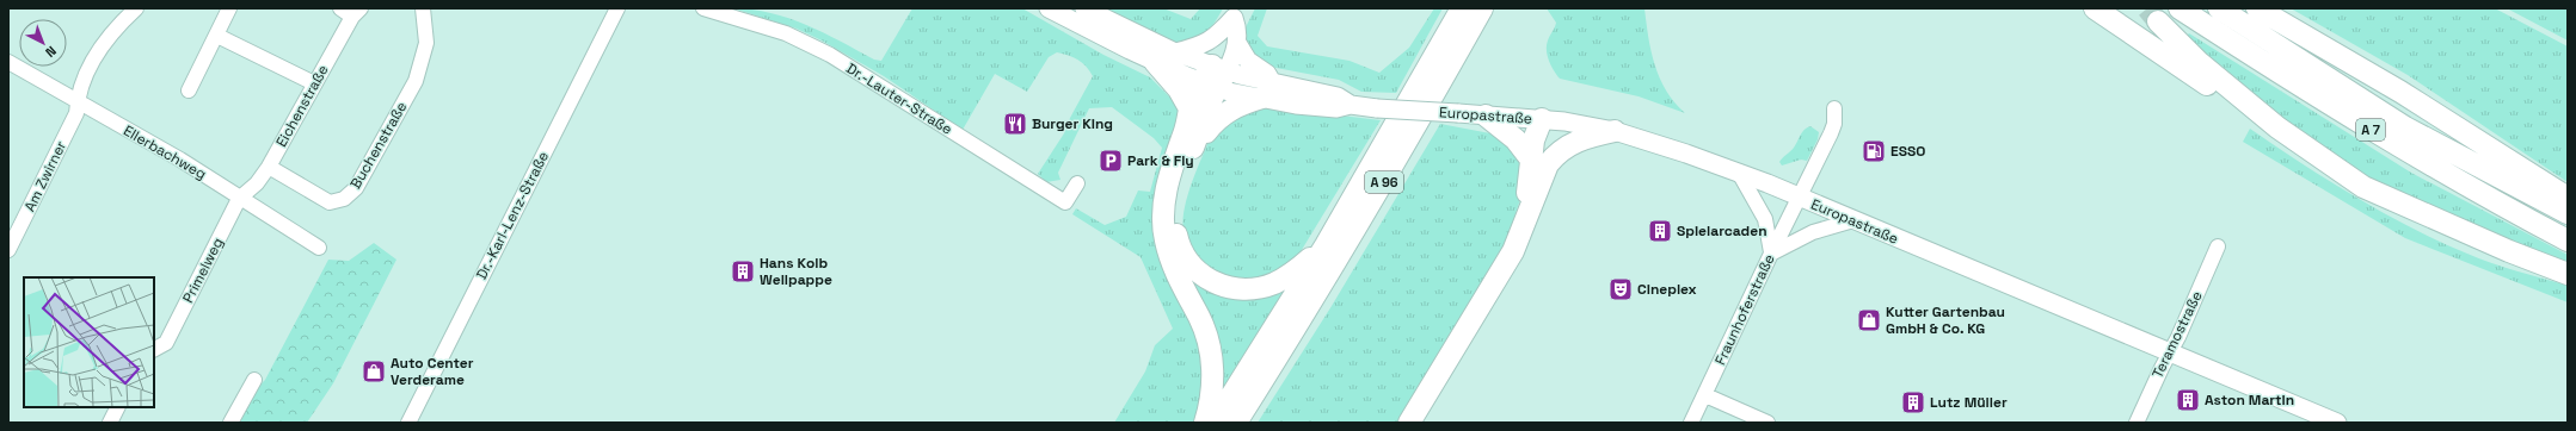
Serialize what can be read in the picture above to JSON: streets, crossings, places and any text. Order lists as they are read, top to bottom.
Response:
{
  "streets": {
    "highway": ["A 7", "A 96"],
    "main road": ["Europastraße"],
    "street": [
      "Dr.-Lauter-Straße",
      "Eichenstraße",
      "Buchenstraße",
      "Ellerbachweg",
      "Am Zwirner",
      "Dr.-Karl-Lenz-Straße",
      "Primelweg",
      "Fraunhoferstraße",
      "Teramostraße"
    ]
  },
  "crossings": [
    ["Eichenstraße", "Buchenstraße"],
    ["Eichenstraße", "Ellerbachweg"],
    ["Eichenstraße", "Primelweg"],
    ["Europastraße", "Fraunhoferstraße"],
    ["Europastraße", "Teramostraße"],
    ["Ellerbachweg", "Am Zwirner"],
    ["Ellerbachweg", "Primelweg"]
  ],
  "places": {
    "restaurant": ["Burger King"],
    "fuel station": ["ESSO"],
    "parking": ["Park & Fly"],
    "building": [
      "Spielarcaden",
      "Hans Kolb Wellpappe",
      "Aston Martin",
      "Lutz Müller"
    ],
    "theatre": ["Cineplex"],
    "shop": ["Kutter Gartenbau GmbH & Co. KG", "Auto Center Verderame"]
  },
  "north": "bottom right"
}
